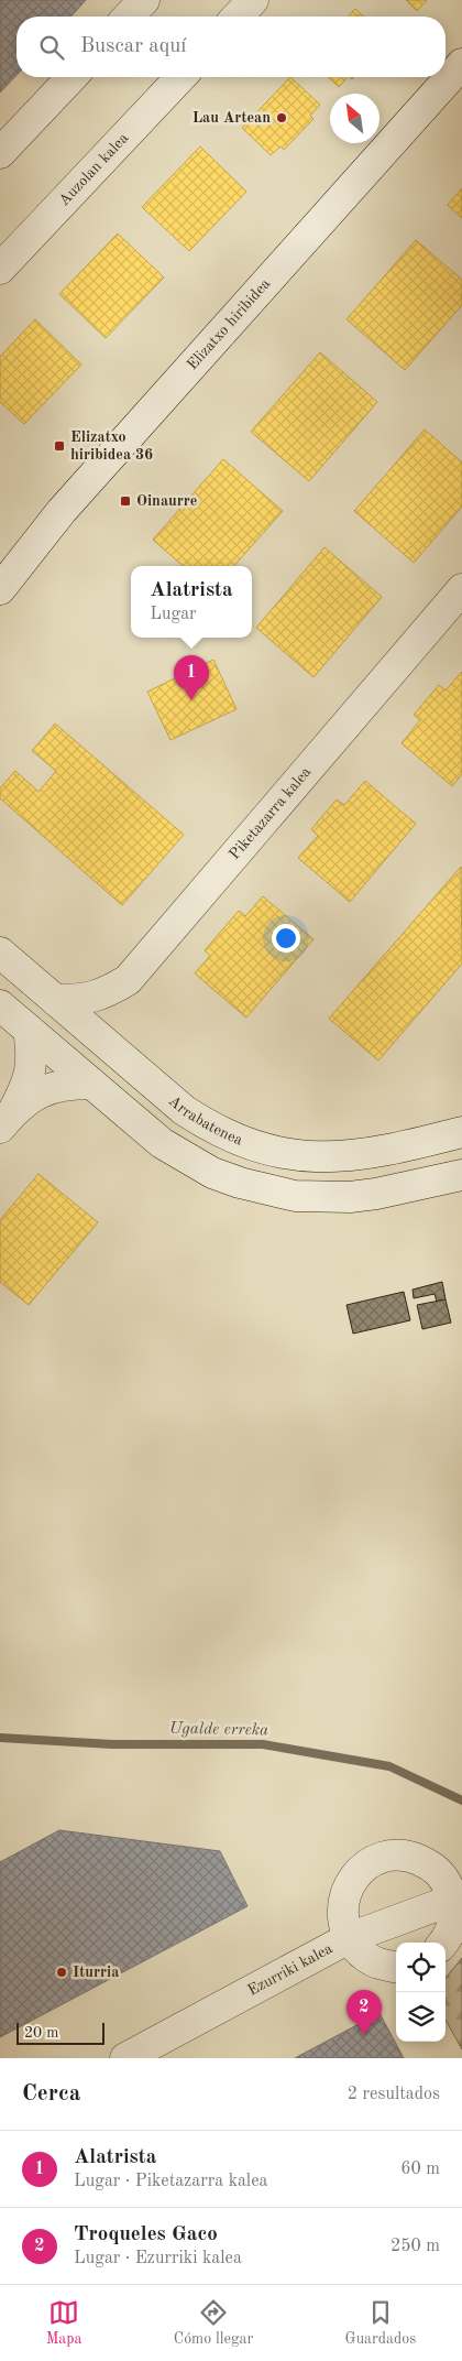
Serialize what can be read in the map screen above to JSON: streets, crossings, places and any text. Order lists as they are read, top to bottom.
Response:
{
  "streets": {
    "street": [
      "Auzolan kalea",
      "Elizatxo hiribidea",
      "Piketazarra kalea",
      "Arrabatenea",
      "Ezurriki kalea"
    ]
  },
  "crossings": [
    ["Piketazarra kalea", "Arrabatenea"]
  ],
  "water": ["Ugalde erreka"],
  "places": {
    "other": ["Lau Artean", "Iturria"],
    "transit": ["Elizatxo hiribidea 36", "Oinaurre"]
  },
  "scale_bar": "20 m",
  "north": "top left",
  "page": {
    "search": "Buscar aquí",
    "popup": ["Alatrista", "Lugar"],
    "pins": ["1", "2"],
    "scale": "20 m",
    "heading": ["Cerca", "2 resultados"],
    "list": [
      {
        "mark": "1",
        "name": "Alatrista",
        "note": "Lugar · Piketazarra kalea",
        "value": "60 m"
      },
      {
        "mark": "2",
        "name": "Troqueles Gaco",
        "note": "Lugar · Ezurriki kalea",
        "value": "250 m"
      }
    ],
    "nav": ["Mapa", "Cómo llegar", "Guardados"]
  }
}
